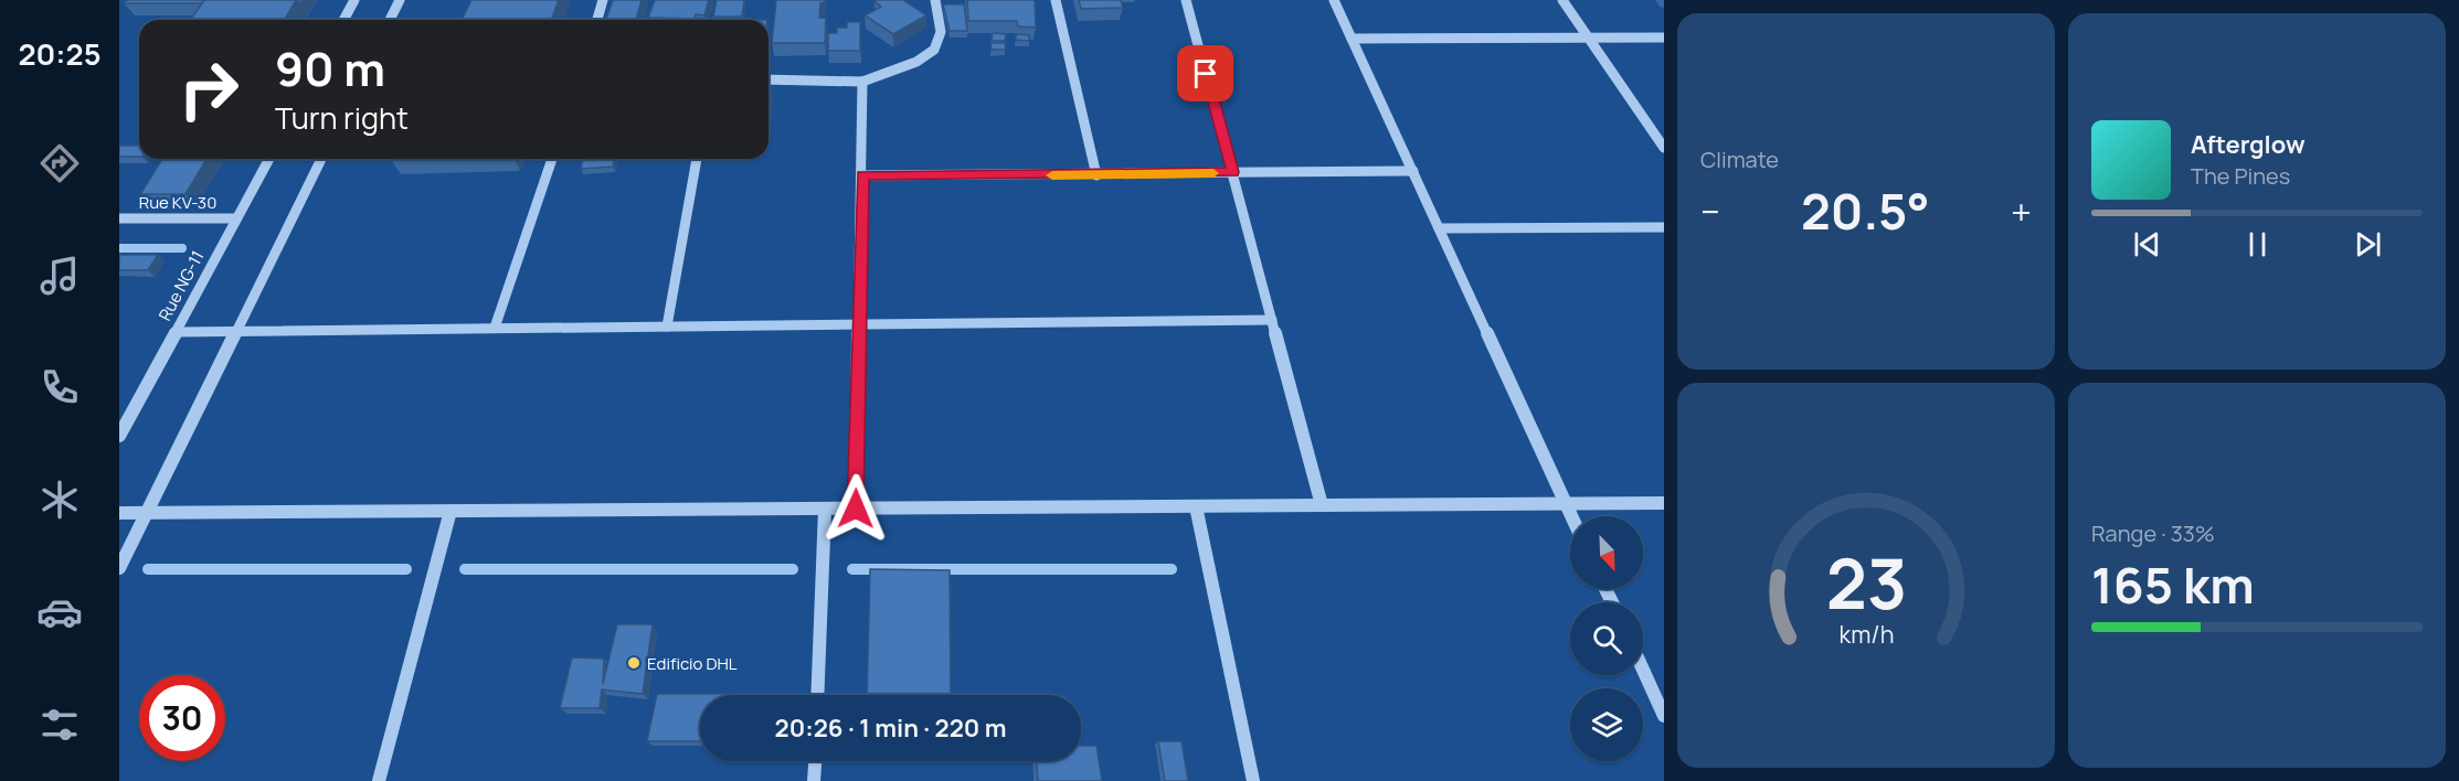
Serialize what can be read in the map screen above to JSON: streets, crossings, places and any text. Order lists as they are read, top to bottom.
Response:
{
  "streets": {
    "street": ["Rue KV-30", "Rue NG-11"]
  },
  "crossings": [
    ["Rue KV-30", "Rue NG-11"]
  ],
  "places": ["Edificio DHL"],
  "north": "bottom right",
  "page": {
    "tabs": "20:25",
    "tile": [
      "Climate",
      ["Range · 33%", "165 km"]
    ],
    "turn": ["90 m", "Turn right"],
    "song": ["Afterglow", "The Pines"],
    "heat": ["−", "20.5°", "+"],
    "limit": "30",
    "trip": "20:26 · 1 min · 220 m",
    "gauge": ["23", "km/h"]
  }
}
